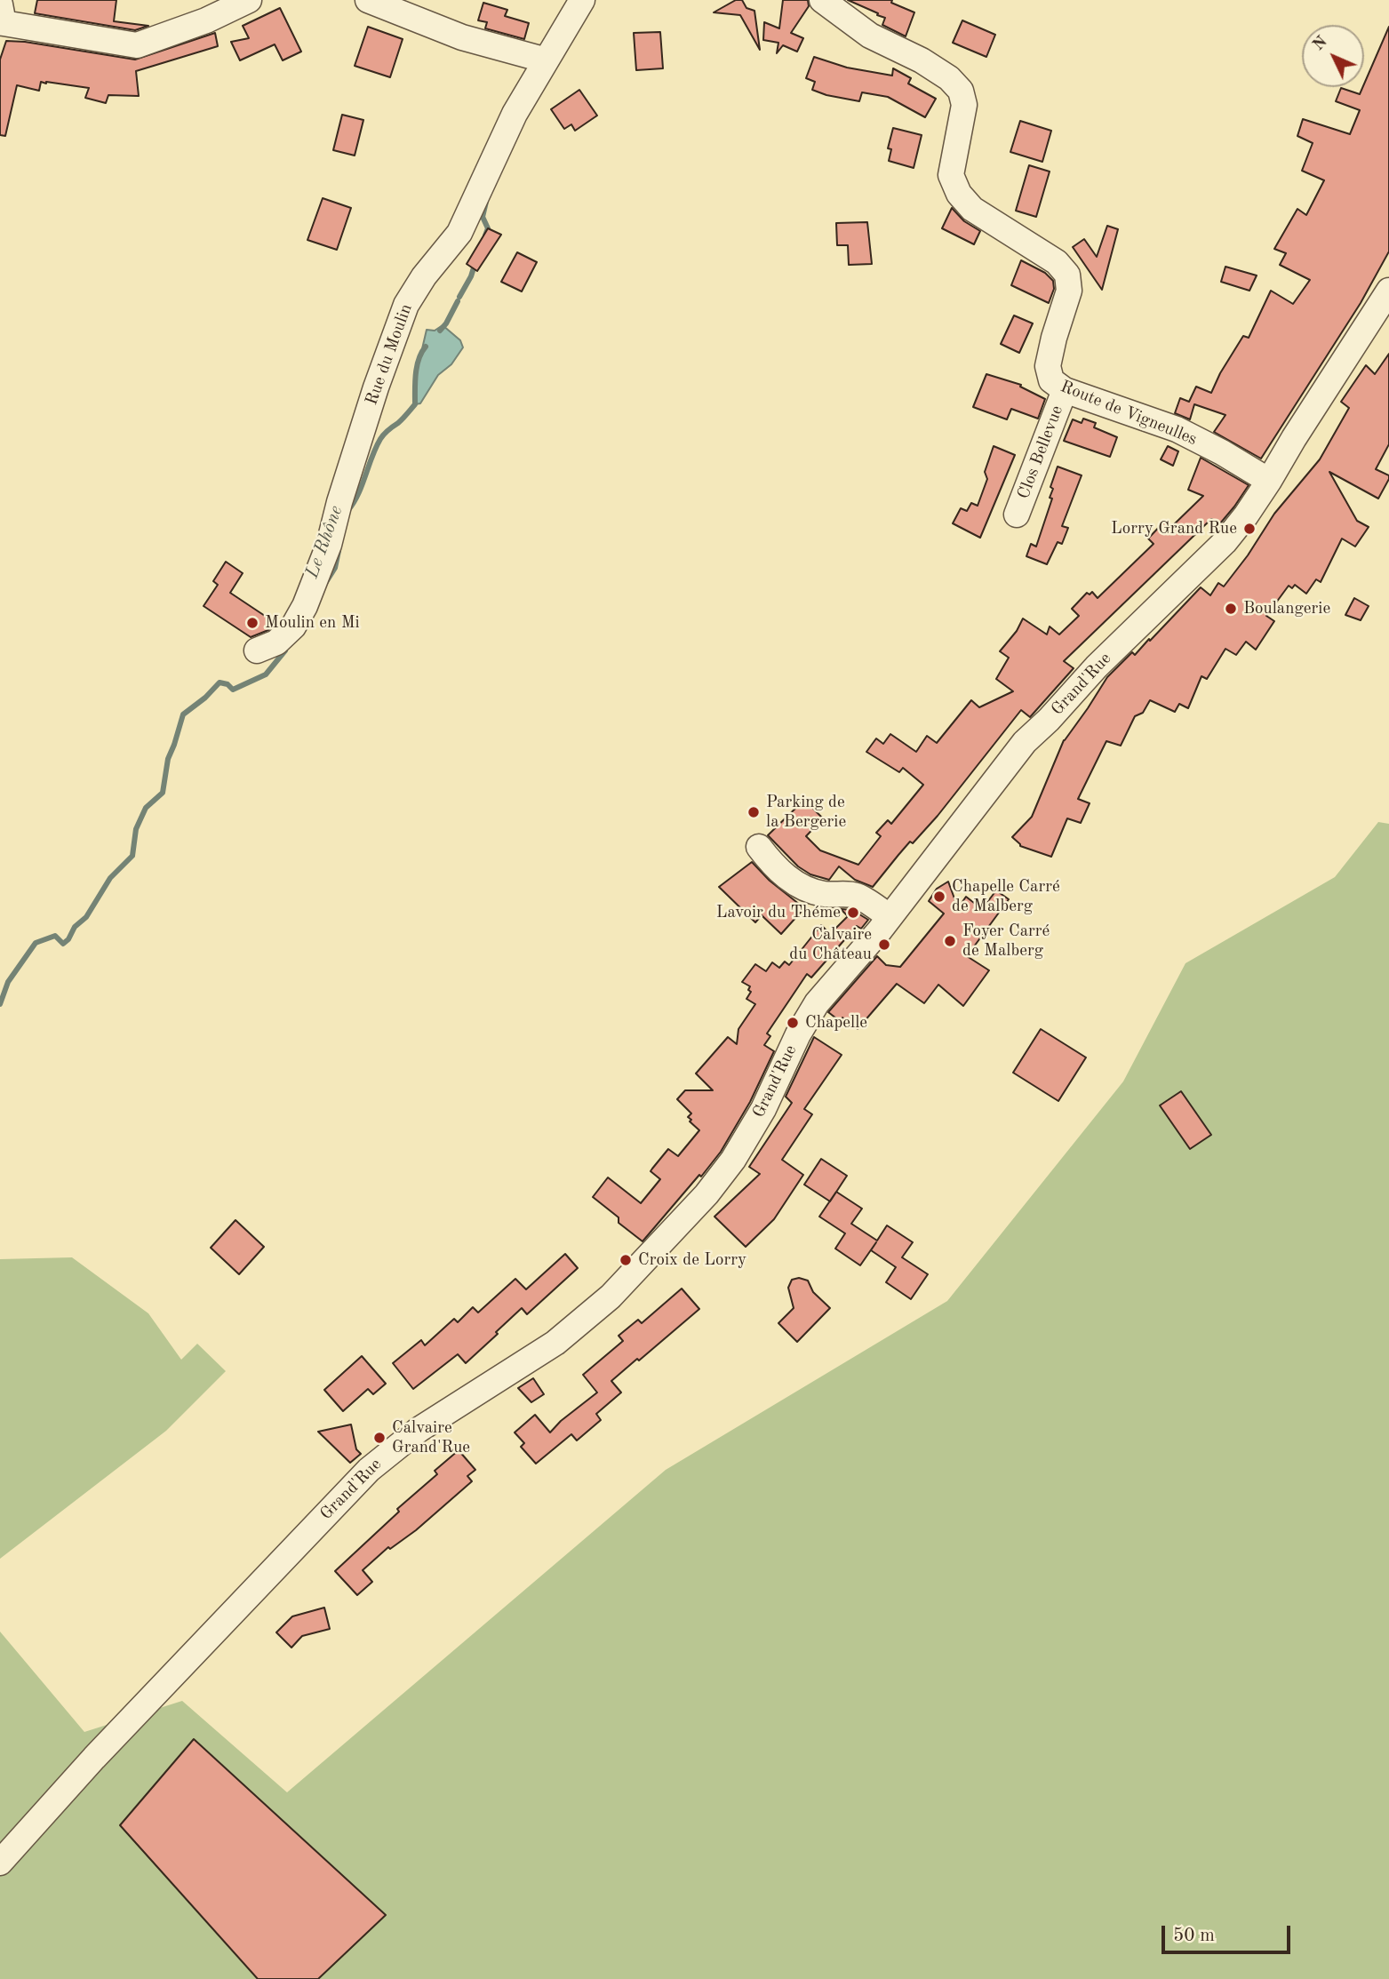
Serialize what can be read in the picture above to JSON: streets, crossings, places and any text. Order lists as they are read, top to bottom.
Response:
{
  "streets": {
    "street": [
      "Rue du Moulin",
      "Route de Vigneulles",
      "Clos Bellevue",
      "Grand'Rue"
    ]
  },
  "crossings": [
    ["Route de Vigneulles", "Clos Bellevue"],
    ["Route de Vigneulles", "Grand'Rue"]
  ],
  "water": ["Le Rhône"],
  "places": [
    "Lorry Grand Rue",
    "Boulangerie",
    "Moulin en Mi",
    "Parking de la Bergerie",
    "Chapelle Carré de Malberg",
    "Lavoir du Théme",
    "Foyer Carré de Malberg",
    "Calvaire du Château",
    "Chapelle",
    "Croix de Lorry",
    "Calvaire Grand'Rue"
  ],
  "scale_bar": "50 m",
  "north": "top left"
}
